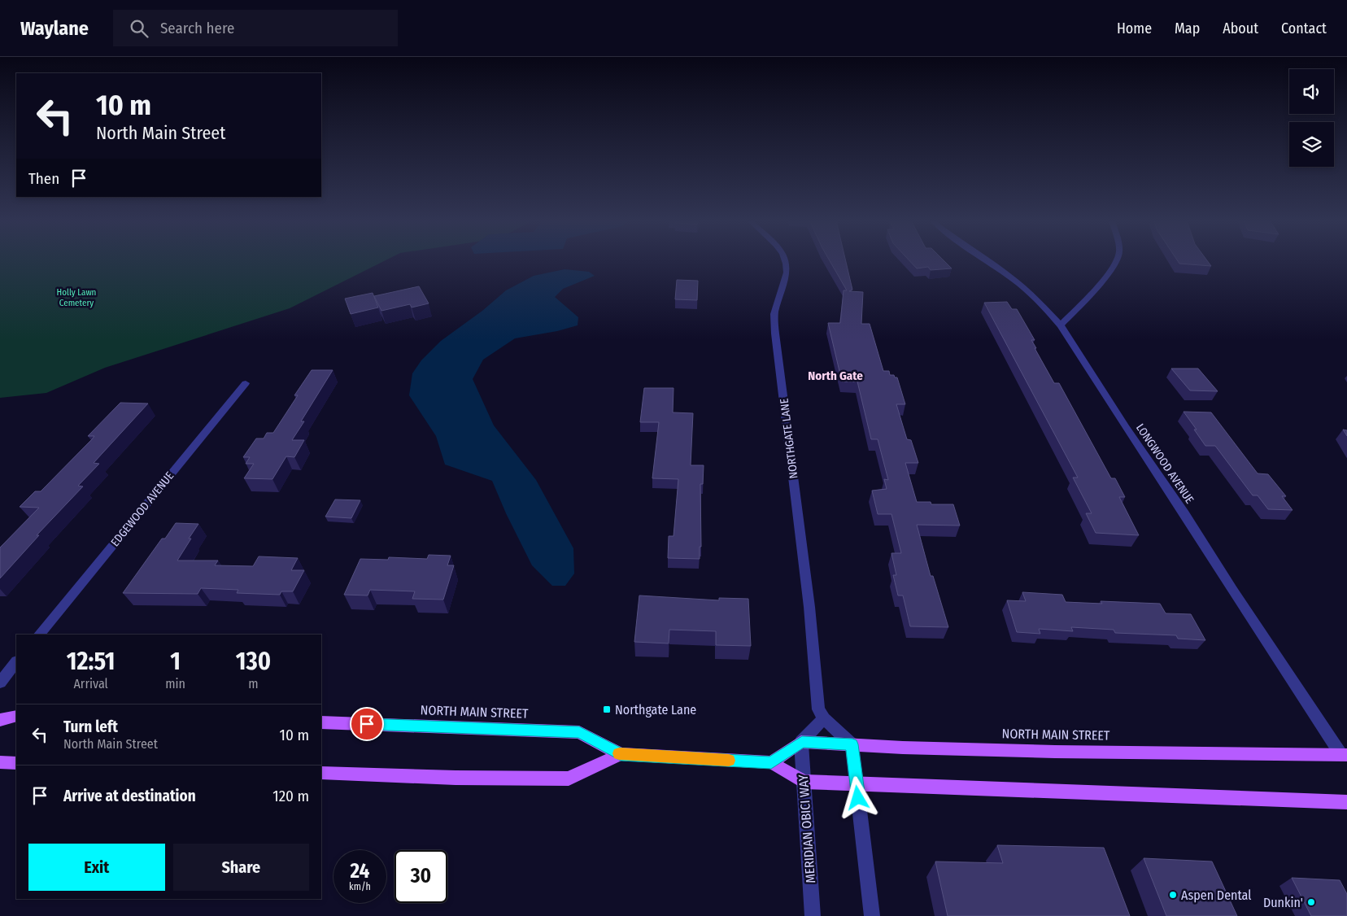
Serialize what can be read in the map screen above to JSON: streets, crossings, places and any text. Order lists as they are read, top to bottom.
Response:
{
  "streets": {
    "main road": ["NORTH MAIN STREET"],
    "street": [
      "NORTHGATE LANE",
      "LONGWOOD AVENUE",
      "EDGEWOOD AVENUE",
      "MERIDIAN OBICI WAY"
    ]
  },
  "crossings": [
    ["NORTHGATE LANE", "NORTH MAIN STREET"],
    ["LONGWOOD AVENUE", "NORTH MAIN STREET"],
    ["NORTH MAIN STREET", "MERIDIAN OBICI WAY"]
  ],
  "districts": ["North Gate"],
  "parks": ["Holly Lawn Cemetery"],
  "places": {
    "transit": ["Northgate Lane"],
    "other": ["Aspen Dental", "Dunkin'"]
  },
  "page": {
    "header": "Waylane",
    "search": "Search here",
    "nav": [
      "Home",
      "Map",
      "About",
      "Contact"
    ],
    "turn": ["10 m", "North Main Street"],
    "then": "Then",
    "eta": [
      "12:51",
      "Arrival",
      "1",
      "min",
      "130",
      "m"
    ],
    "list": [
      {
        "name": "Turn left",
        "note": "North Main Street",
        "value": "10 m"
      },
      {
        "name": "Arrive at destination",
        "value": "120 m"
      }
    ],
    "buttons": ["Exit", "Share"],
    "speed": "24 km/h",
    "limit": "30"
  }
}
